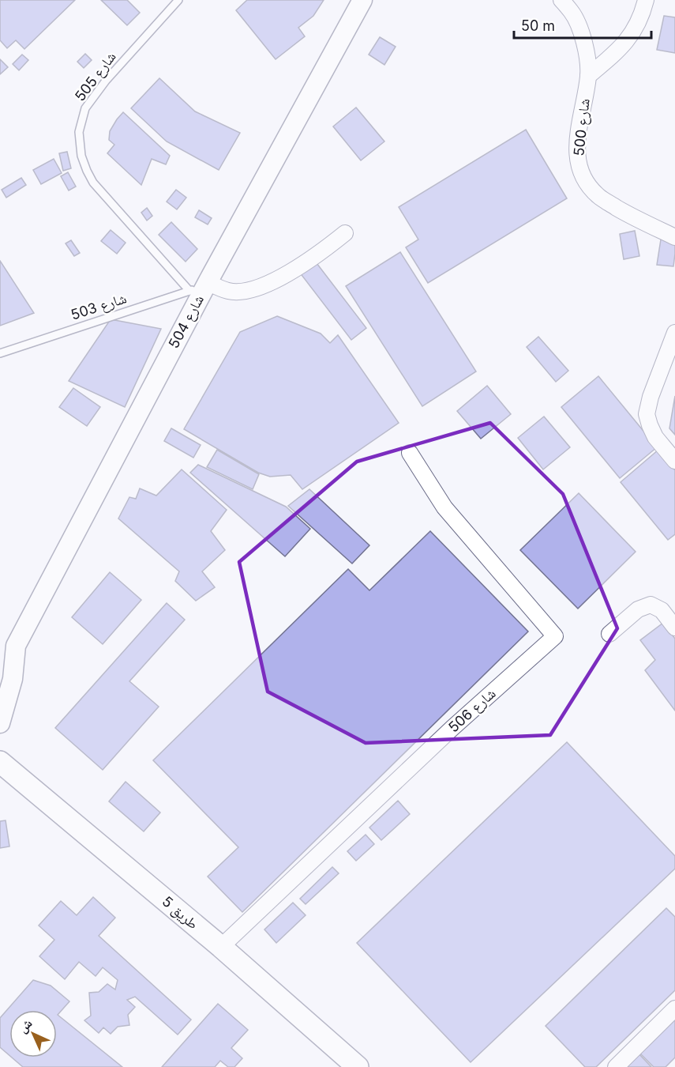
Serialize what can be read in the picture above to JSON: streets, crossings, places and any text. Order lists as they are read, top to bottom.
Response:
{
  "streets": {
    "main road": ["طريق 5"],
    "street": ["شارع 500", "شارع 504", "شارع 506"],
    "lane": ["شارع 505", "شارع 503"]
  },
  "crossings": [
    ["شارع 505", "شارع 503"],
    ["شارع 505", "شارع 504"],
    ["شارع 503", "شارع 504"],
    ["شارع 506", "طريق 5"]
  ],
  "scale_bar": "50 m",
  "north": "top left"
}
